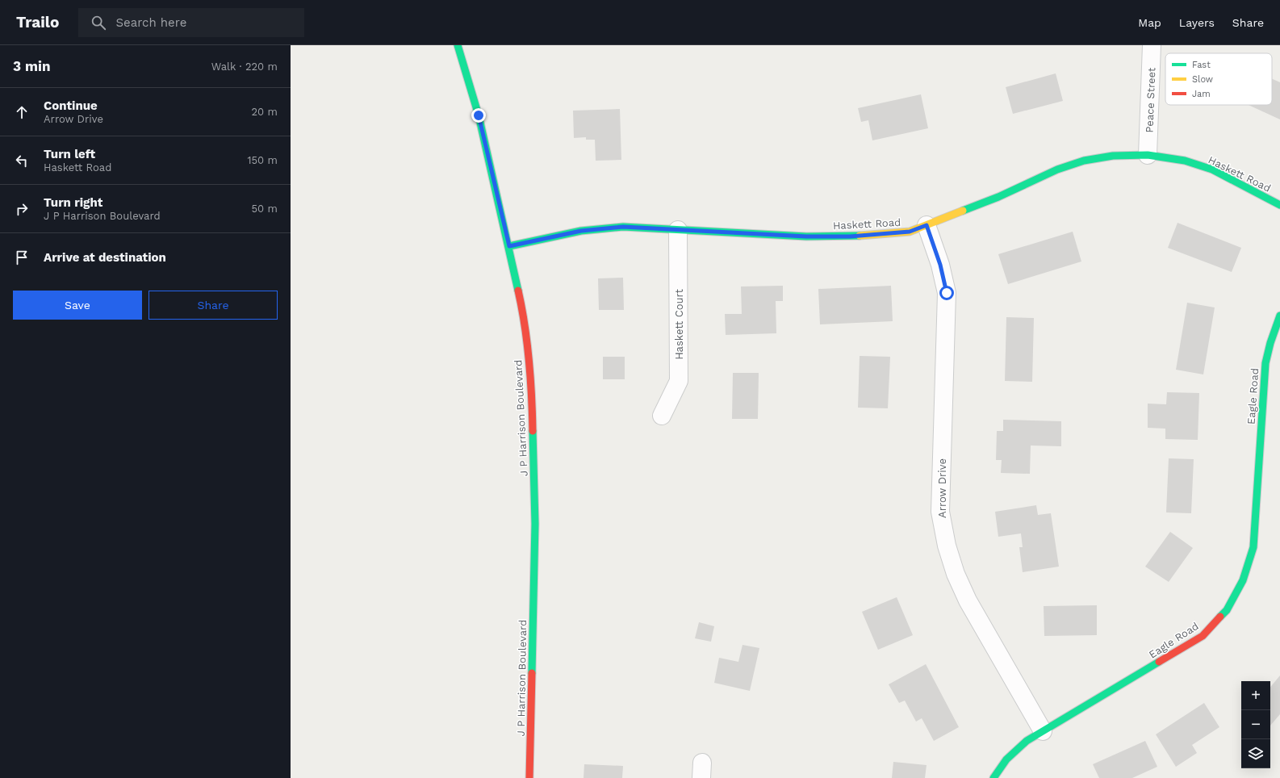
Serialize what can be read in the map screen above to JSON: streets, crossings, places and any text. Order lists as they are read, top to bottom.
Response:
{
  "streets": {
    "street": [
      "Peace Street",
      "Haskett Road",
      "Haskett Court",
      "Eagle Road",
      "J P Harrison Boulevard",
      "Arrow Drive"
    ]
  },
  "crossings": [
    ["Peace Street", "Haskett Road"],
    ["Haskett Road", "Haskett Court"],
    ["Haskett Road", "J P Harrison Boulevard"],
    ["Haskett Road", "Arrow Drive"],
    ["Eagle Road", "Arrow Drive"]
  ],
  "legend": ["Fast", "Slow", "Jam"],
  "page": {
    "header": "Trailo",
    "search": "Search here",
    "nav": ["Map", "Layers", "Share"],
    "heading": ["3 min", "Walk · 220 m"],
    "list": [
      ["Continue", "Arrow Drive", "20 m"],
      ["Turn left", "Haskett Road", "150 m"],
      ["Turn right", "J P Harrison Boulevard", "50 m"],
      "Arrive at destination"
    ],
    "buttons": ["Save", "Share"],
    "map_buttons": ["+", "−"]
  }
}
